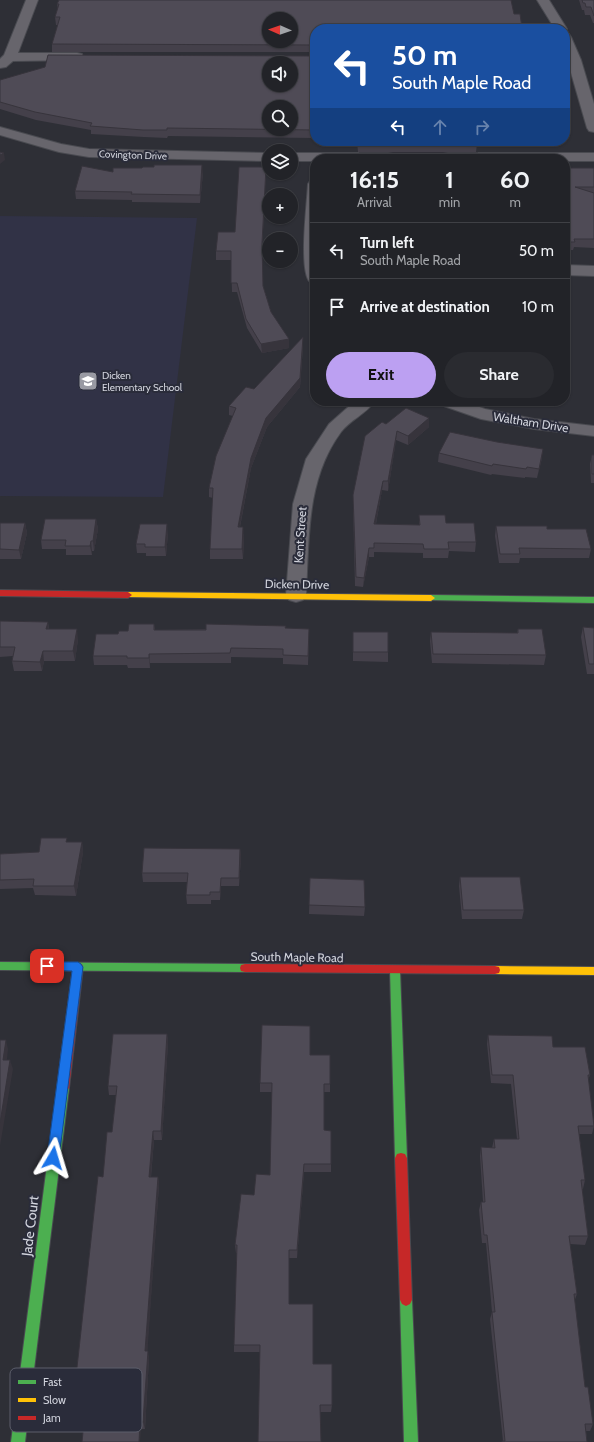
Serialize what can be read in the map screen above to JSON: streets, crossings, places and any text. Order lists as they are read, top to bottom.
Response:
{
  "streets": {
    "street": [
      "Covington Drive",
      "Waltham Drive",
      "Kent Street",
      "Dicken Drive",
      "South Maple Road",
      "Jade Court"
    ]
  },
  "crossings": [
    ["Kent Street", "Dicken Drive"],
    ["South Maple Road", "Jade Court"]
  ],
  "places": {
    "school or university": ["Dicken Elementary School"]
  },
  "legend": ["Fast", "Slow", "Jam"],
  "north": "left",
  "page": {
    "map_buttons": ["+", "−"],
    "turn": ["50 m", "South Maple Road"],
    "eta": [
      "16:15",
      "Arrival",
      "1",
      "min",
      "60",
      "m"
    ],
    "list": [
      {
        "name": "Turn left",
        "note": "South Maple Road",
        "value": "50 m"
      },
      {
        "name": "Arrive at destination",
        "value": "10 m"
      }
    ],
    "buttons": ["Exit", "Share"]
  }
}
